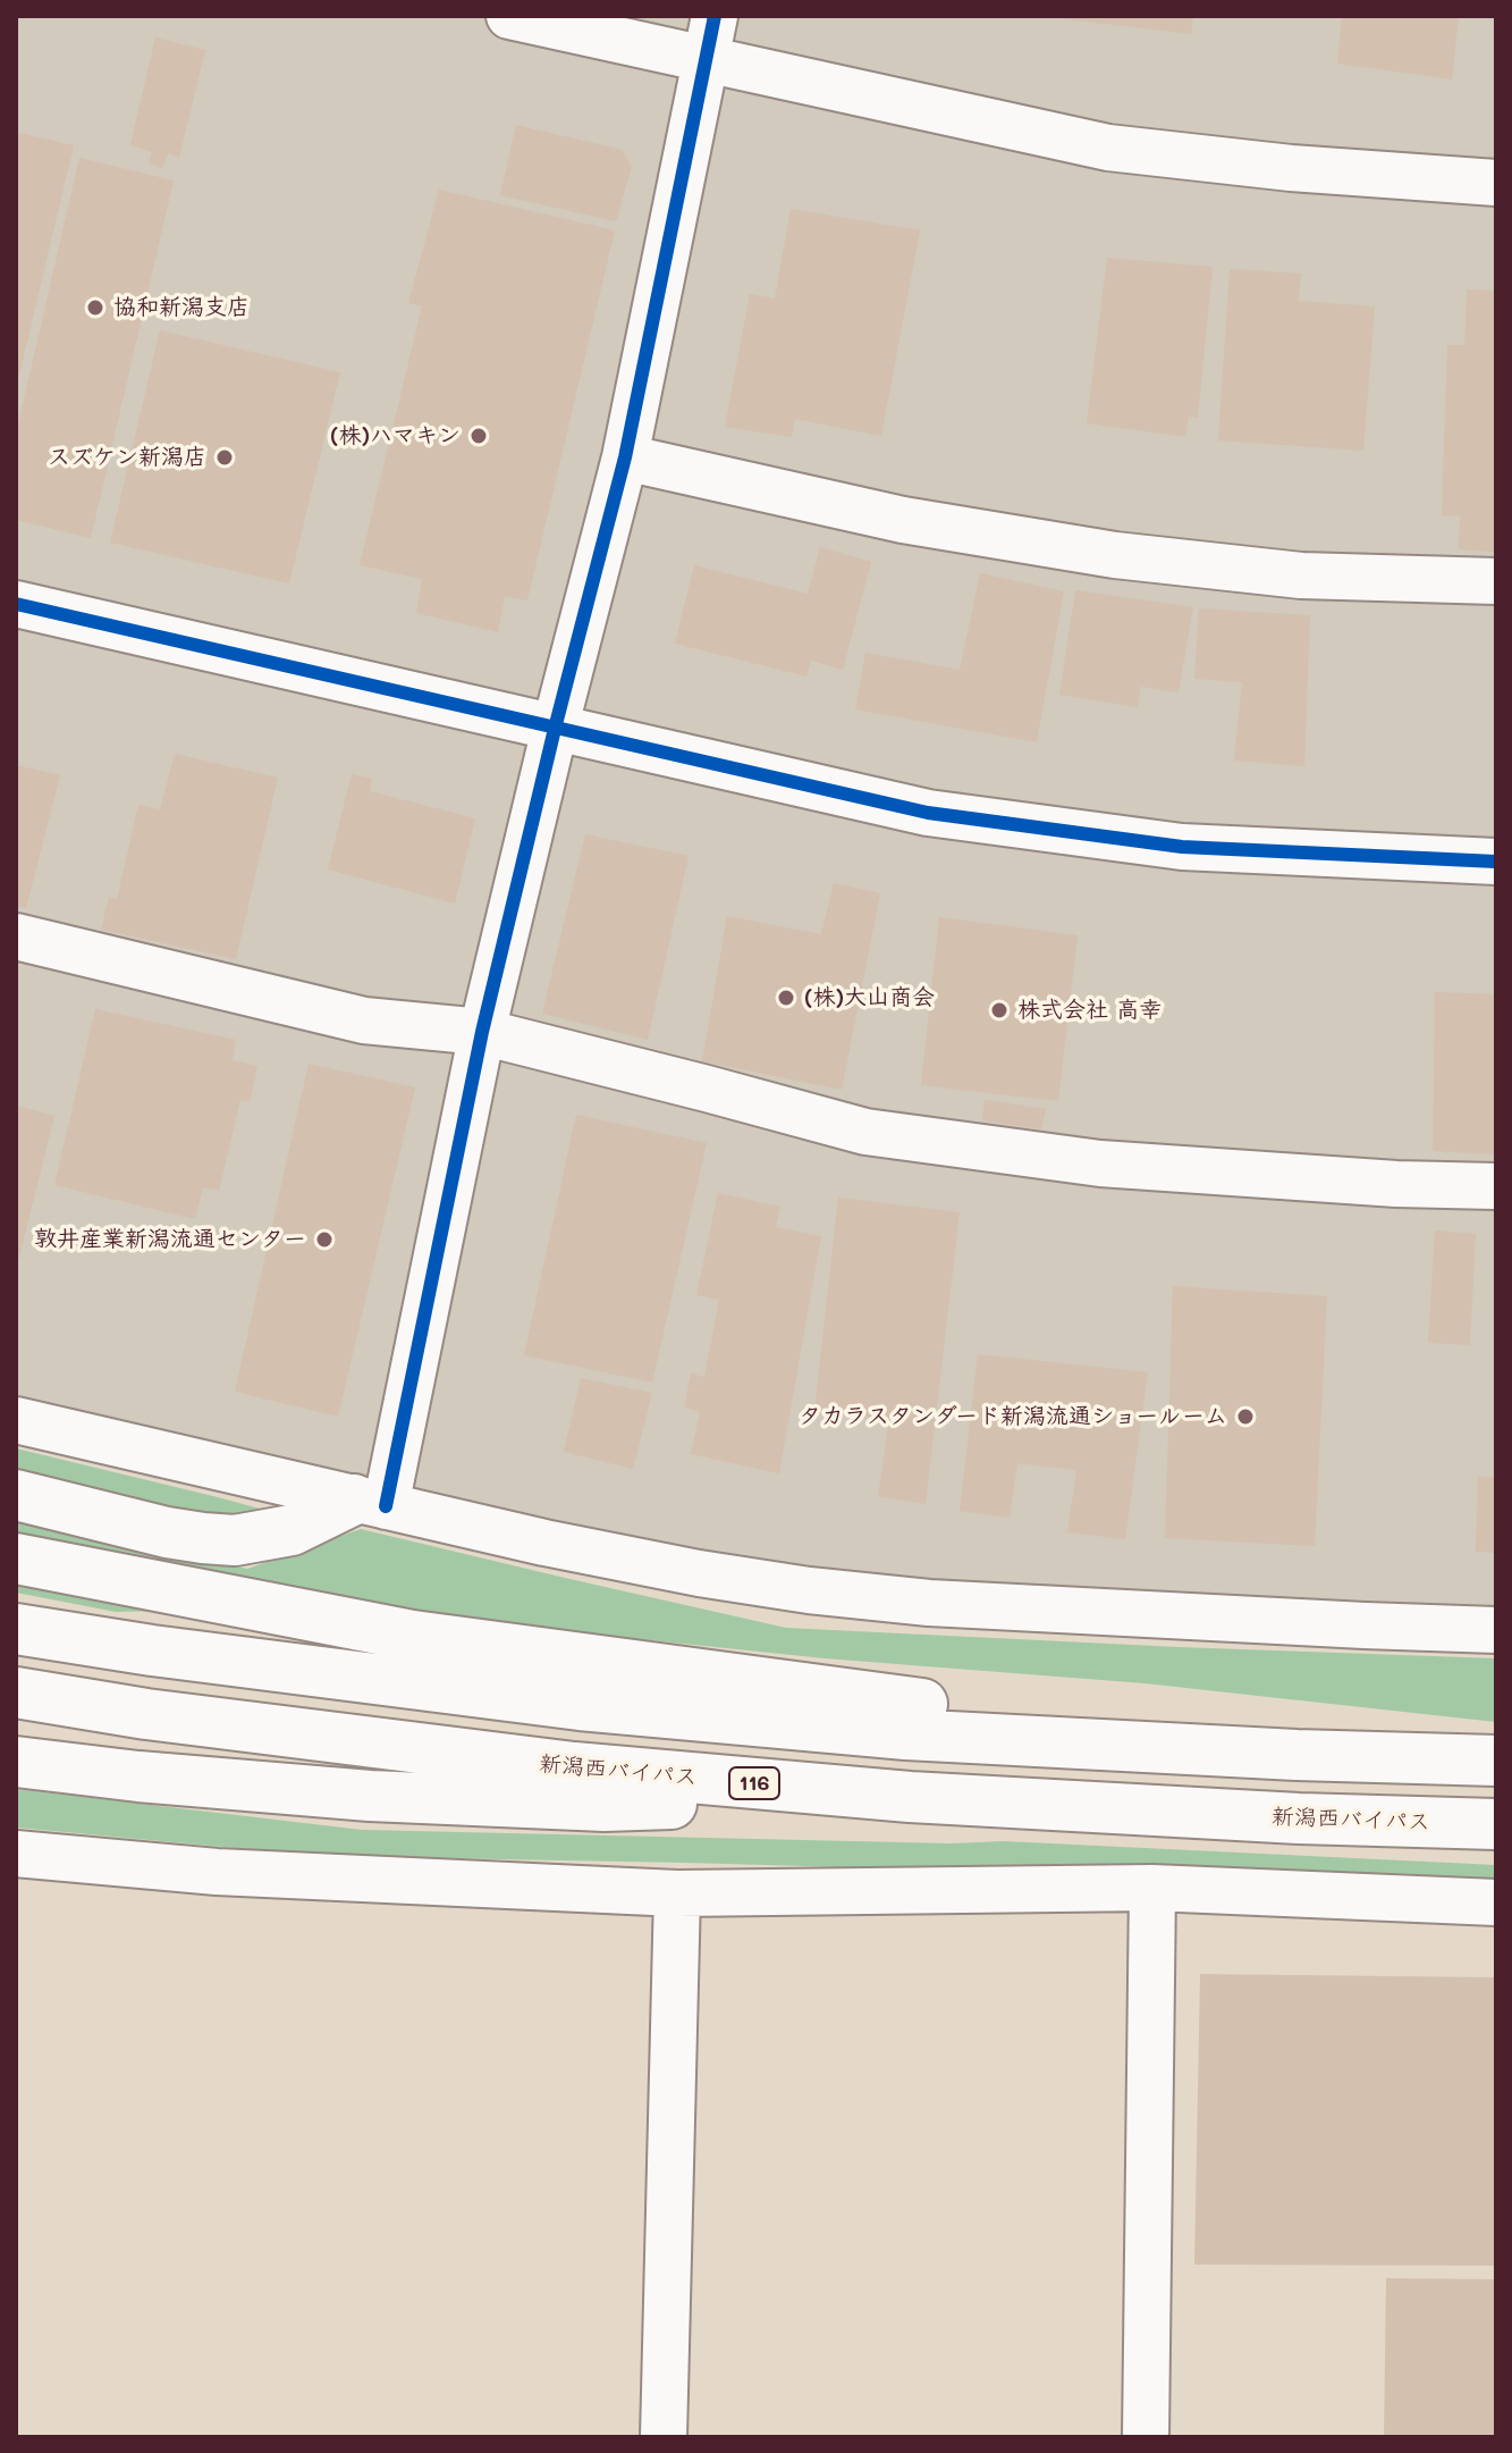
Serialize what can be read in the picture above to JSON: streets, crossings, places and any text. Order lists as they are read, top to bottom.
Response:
{
  "streets": {
    "highway": ["新潟西バイパス", "116"]
  },
  "places": [
    "協和新潟支店",
    "(株)ハマキン",
    "スズケン新潟店",
    "(株)大山商会",
    "株式会社 高幸",
    "敦井産業新潟流通センター",
    "タカラスタンダード新潟流通ショールーム"
  ]
}
